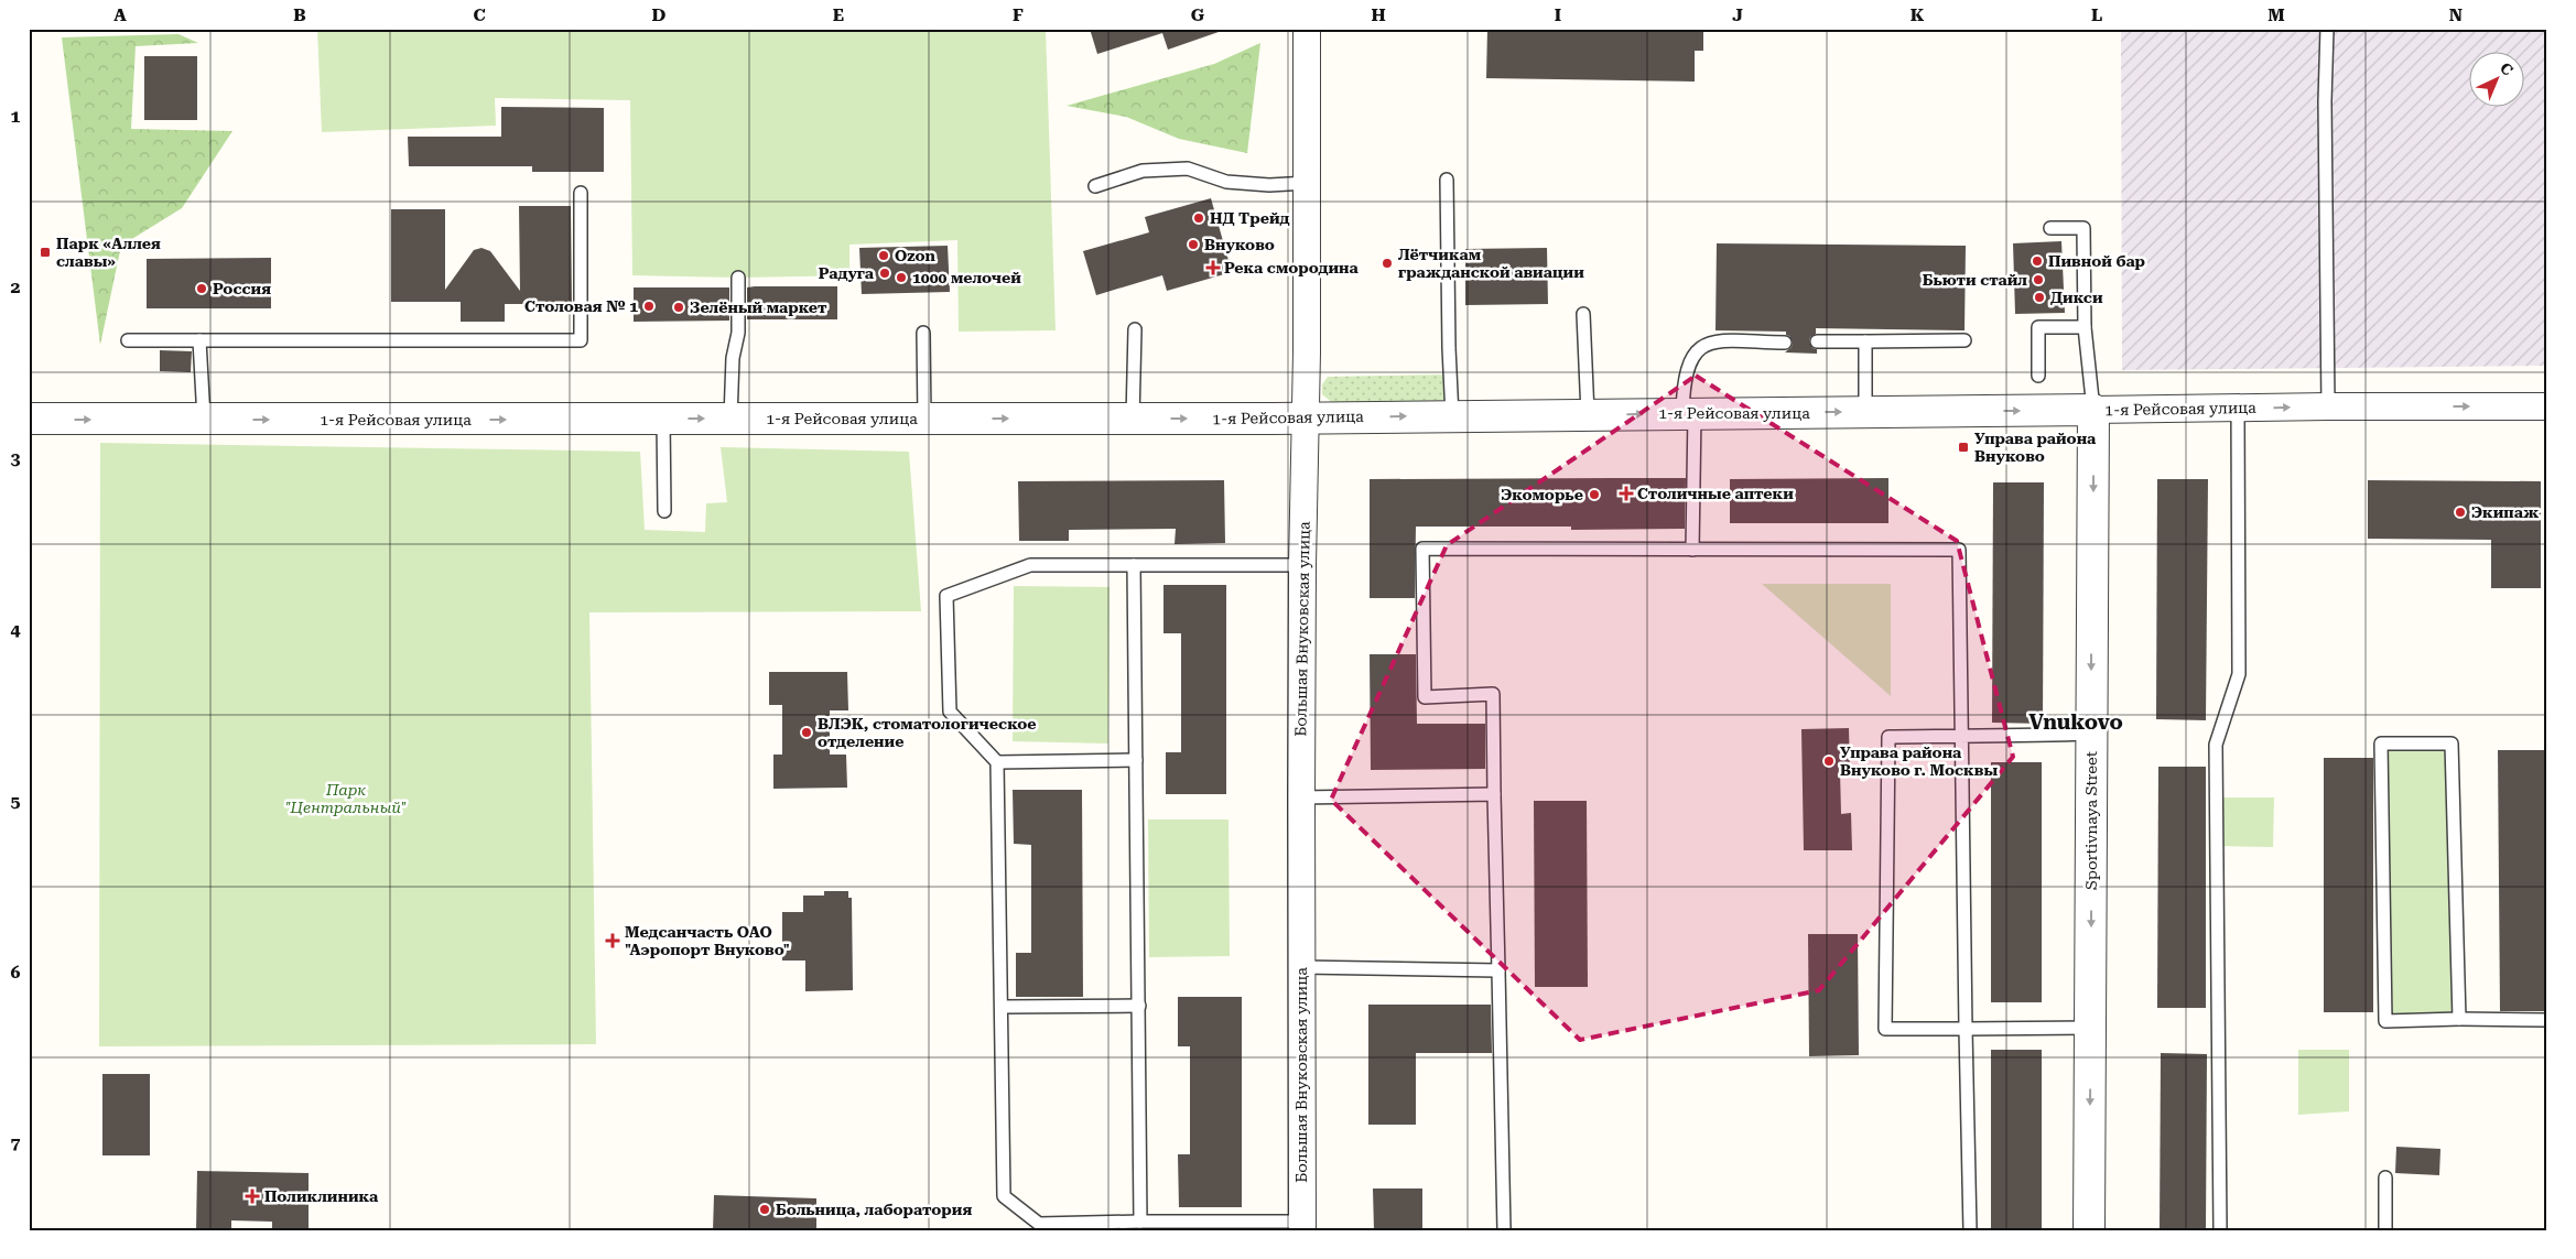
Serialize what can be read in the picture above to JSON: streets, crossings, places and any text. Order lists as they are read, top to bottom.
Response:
{
  "streets": {
    "street": ["1-я Рейсовая улица", "Большая Внуковская улица", "Sportivnaya Street"]
  },
  "crossings": [
    ["1-я Рейсовая улица", "Большая Внуковская улица"],
    ["1-я Рейсовая улица", "Sportivnaya Street"]
  ],
  "one_way": ["1-я Рейсовая улица", "Sportivnaya Street"],
  "districts": ["Vnukovo"],
  "parks": ["Парк \"Центральный\""],
  "places": {
    "other": [
      "НД Трейд",
      "Внуково",
      "Ozon",
      "Пивной бар",
      "Лётчикам гражданской авиации",
      "Радуга",
      "1000 мелочей",
      "Бьюти стайл",
      "Россия",
      "Дикси",
      "Столовая № 1",
      "Зелёный маркет",
      "Экоморье",
      "Экипаж",
      "ВЛЭК, стоматологическое отделение",
      "Управа района Внуково г. Москвы",
      "Больница, лаборатория"
    ],
    "transit": ["Парк «Аллея славы»", "Управа района Внуково"],
    "health": [
      "Река смородина",
      "Столичные аптеки",
      "Медсанчасть ОАО \"Аэропорт Внуково\"",
      "Поликлиника"
    ]
  },
  "north": "top right",
  "grid": {
    "columns": [
      "A",
      "B",
      "C",
      "D",
      "E",
      "F",
      "G",
      "H",
      "I",
      "J",
      "K",
      "L",
      "M",
      "N"
    ],
    "rows": [
      "1",
      "2",
      "3",
      "4",
      "5",
      "6",
      "7"
    ]
  }
}
